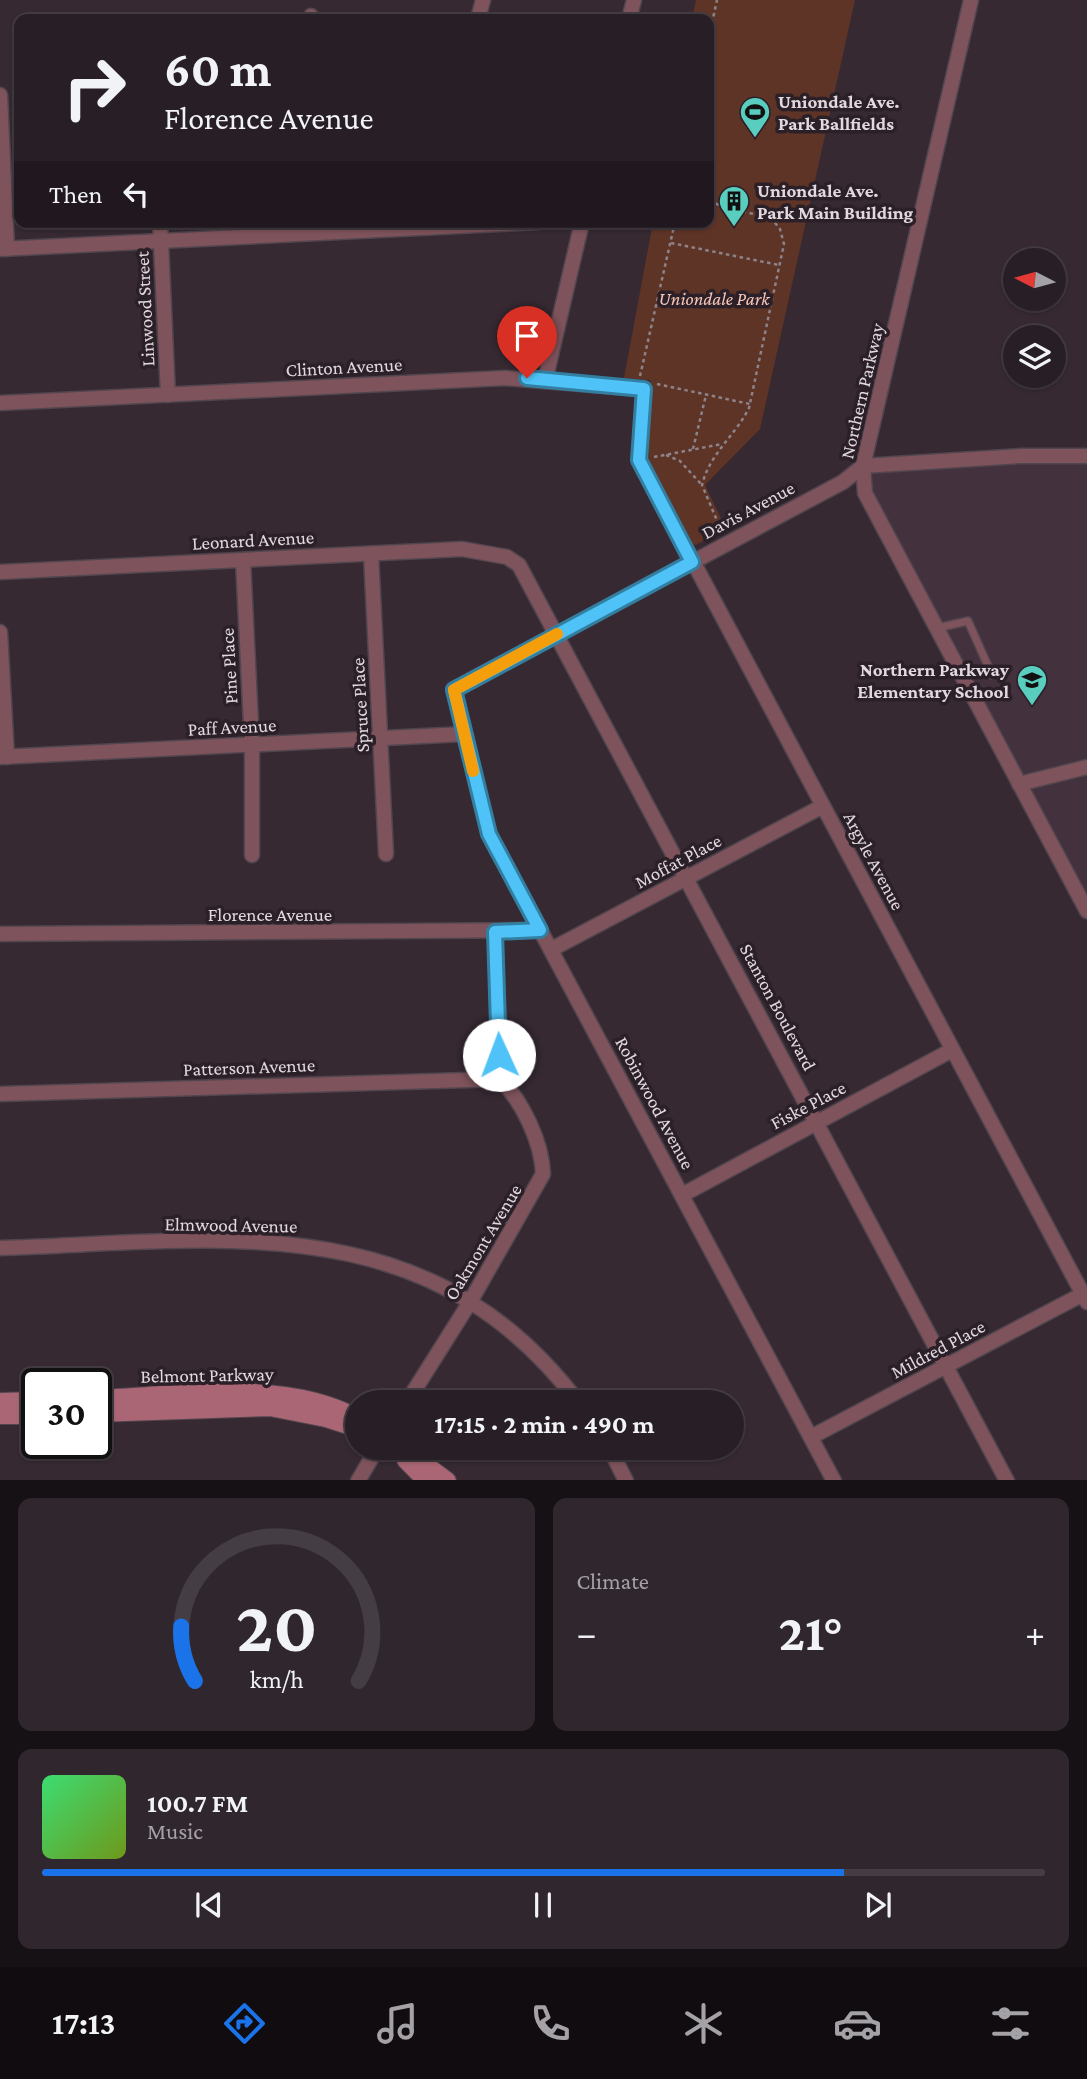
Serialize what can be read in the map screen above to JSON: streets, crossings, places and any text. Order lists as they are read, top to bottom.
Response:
{
  "streets": {
    "street": [
      "Linwood Street",
      "Clinton Avenue",
      "Northern Parkway",
      "Davis Avenue",
      "Leonard Avenue",
      "Pine Place",
      "Spruce Place",
      "Paff Avenue",
      "Moffat Place",
      "Argyle Avenue",
      "Florence Avenue",
      "Stanton Boulevard",
      "Patterson Avenue",
      "Robinwood Avenue",
      "Fiske Place",
      "Elmwood Avenue",
      "Oakmont Avenue",
      "Mildred Place",
      "Belmont Parkway"
    ]
  },
  "crossings": [
    ["Linwood Street", "Clinton Avenue"],
    ["Northern Parkway", "Davis Avenue"],
    ["Davis Avenue", "Paff Avenue"],
    ["Davis Avenue", "Argyle Avenue"],
    ["Davis Avenue", "Stanton Boulevard"],
    ["Davis Avenue", "Robinwood Avenue"],
    ["Leonard Avenue", "Pine Place"],
    ["Leonard Avenue", "Spruce Place"],
    ["Leonard Avenue", "Stanton Boulevard"],
    ["Pine Place", "Paff Avenue"],
    ["Spruce Place", "Paff Avenue"],
    ["Paff Avenue", "Robinwood Avenue"],
    ["Moffat Place", "Argyle Avenue"],
    ["Moffat Place", "Stanton Boulevard"],
    ["Moffat Place", "Robinwood Avenue"],
    ["Argyle Avenue", "Fiske Place"],
    ["Argyle Avenue", "Mildred Place"],
    ["Florence Avenue", "Robinwood Avenue"],
    ["Stanton Boulevard", "Fiske Place"],
    ["Stanton Boulevard", "Mildred Place"],
    ["Patterson Avenue", "Oakmont Avenue"],
    ["Robinwood Avenue", "Fiske Place"],
    ["Robinwood Avenue", "Mildred Place"],
    ["Elmwood Avenue", "Oakmont Avenue"]
  ],
  "parks": ["Uniondale Park"],
  "places": {
    "sports": ["Uniondale Ave. Park Ballfields"],
    "building": ["Uniondale Ave. Park Main Building"],
    "school or university": ["Northern Parkway Elementary School"]
  },
  "north": "left",
  "page": {
    "turn": ["60 m", "Florence Avenue"],
    "then": "Then",
    "limit": "30",
    "trip": "17:15 · 2 min · 490 m",
    "tile": "Climate",
    "heat": ["−", "21°", "+"],
    "song": ["100.7 FM", "Music"],
    "tabs": "17:13",
    "gauge": ["20", "km/h"]
  }
}
